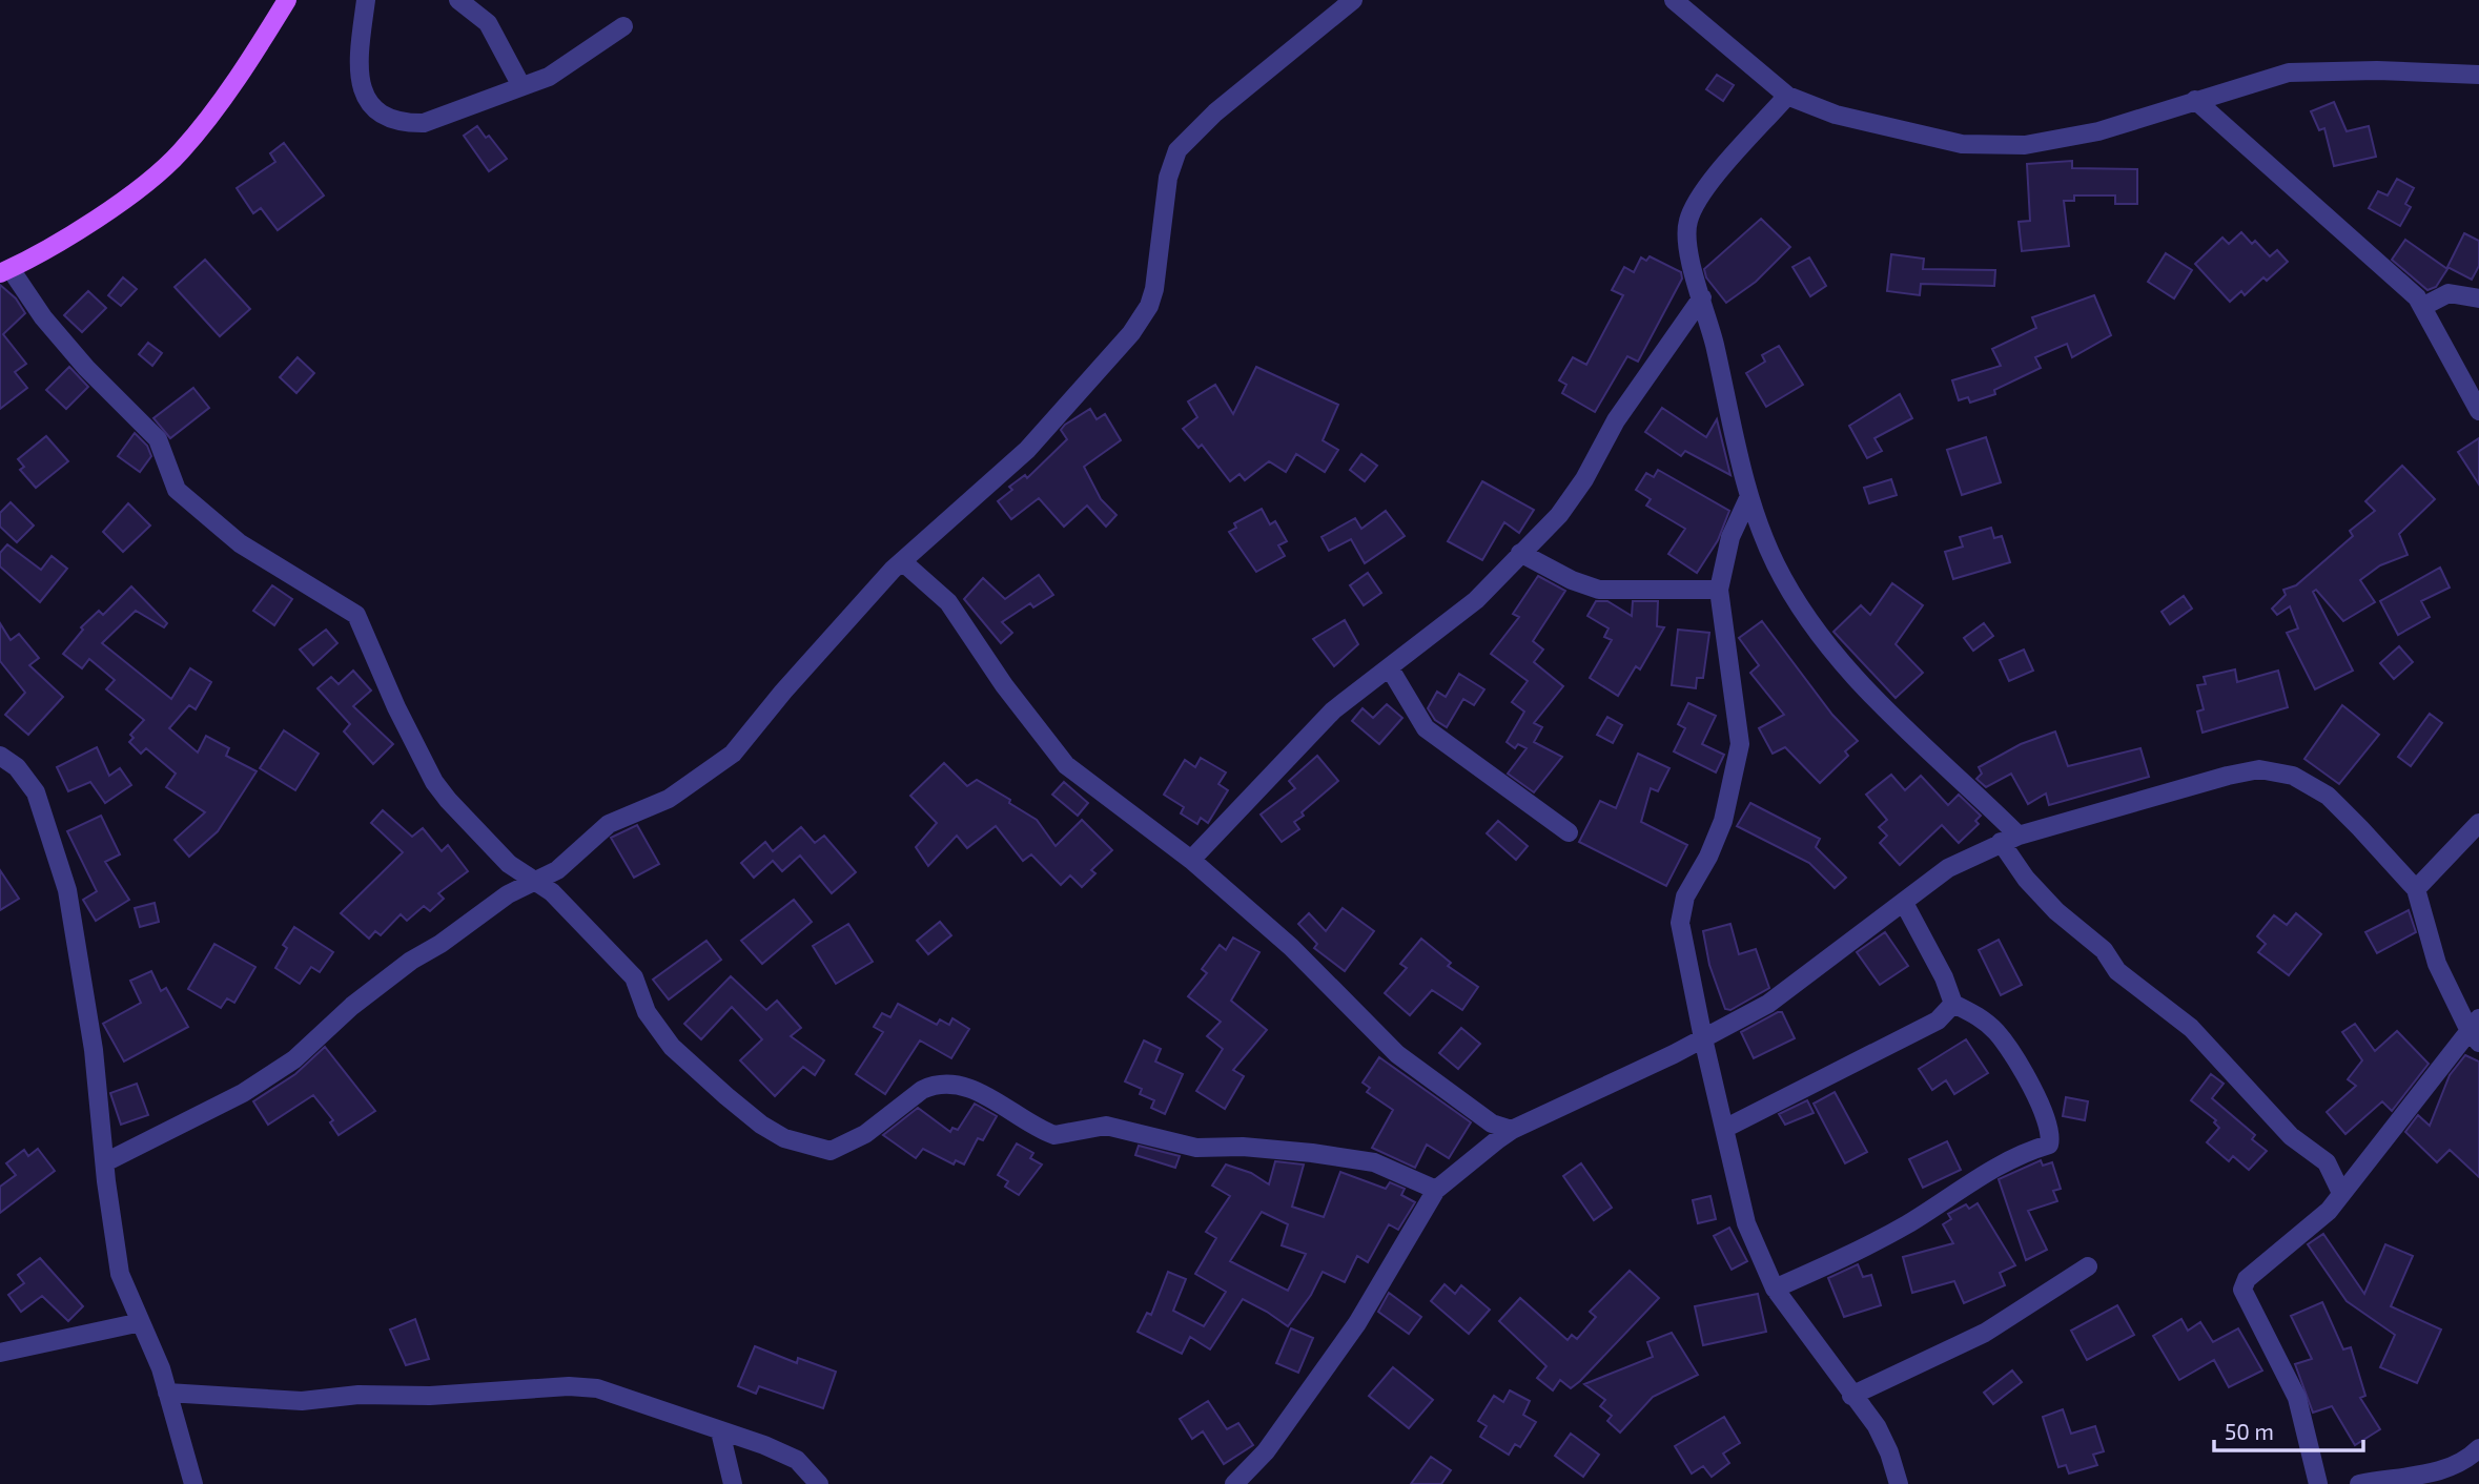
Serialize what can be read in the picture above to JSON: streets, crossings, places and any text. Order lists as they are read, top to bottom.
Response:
{
  "scale_bar": "50 m"
}
